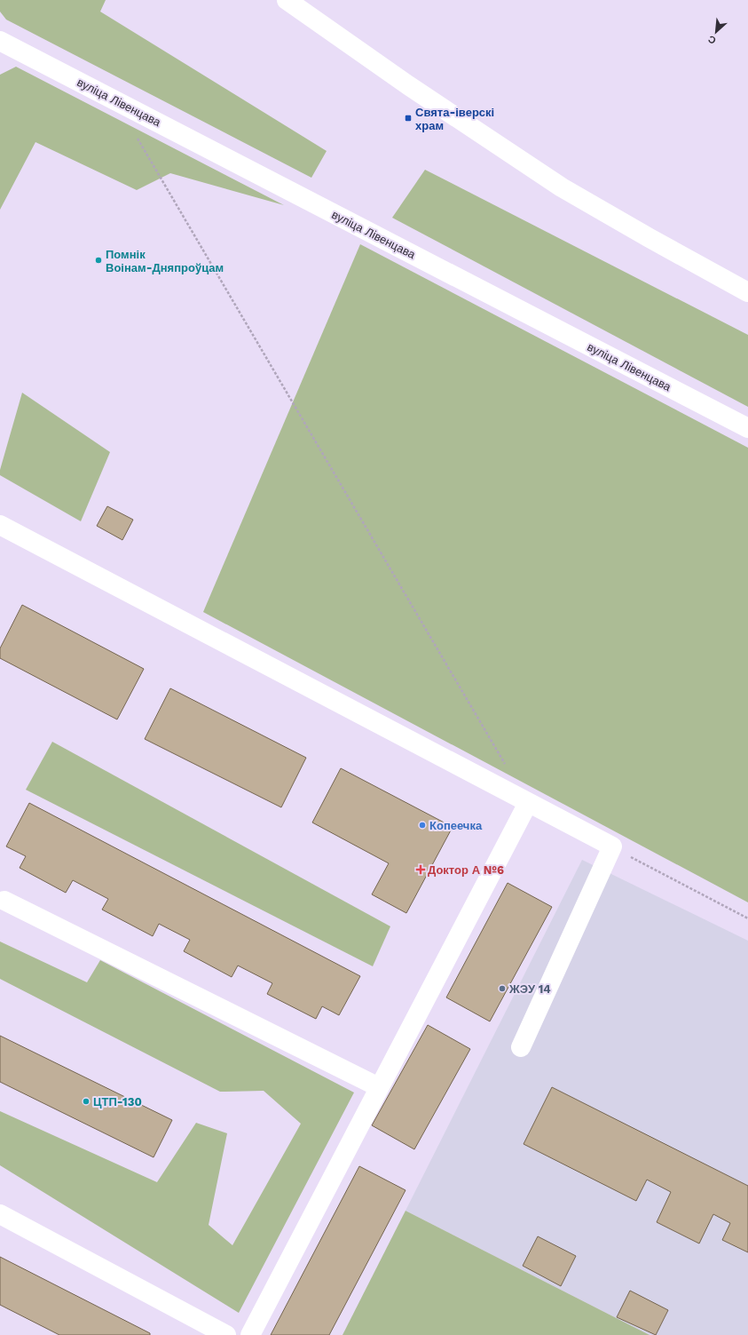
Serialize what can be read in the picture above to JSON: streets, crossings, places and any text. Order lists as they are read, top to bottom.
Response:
{
  "streets": {
    "street": ["вуліца Лівенцава"]
  },
  "places": {
    "transit": ["Свята-іверскі храм"],
    "other": [
      "Помнік Воінам-Дняпроўцам",
      "Копеечка",
      "ЖЭУ 14",
      "ЦТП-130"
    ],
    "health": ["Доктор А №6"]
  },
  "north": "bottom left"
}
